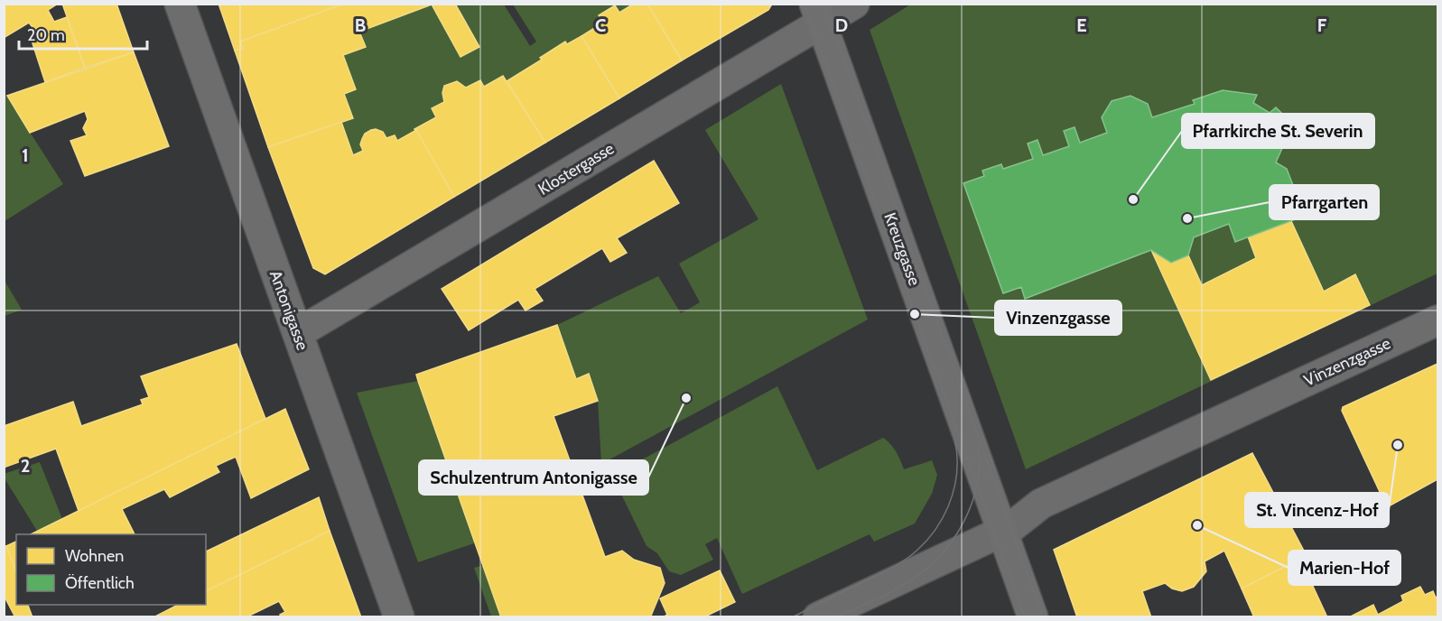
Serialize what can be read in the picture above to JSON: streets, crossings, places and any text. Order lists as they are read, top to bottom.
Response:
{
  "streets": {
    "street": [
      "Klostergasse",
      "Kreuzgasse",
      "Antonigasse",
      "Vinzenzgasse"
    ]
  },
  "crossings": [
    ["Klostergasse", "Kreuzgasse"],
    ["Klostergasse", "Antonigasse"],
    ["Kreuzgasse", "Vinzenzgasse"]
  ],
  "places": [
    "Pfarrkirche St. Severin",
    "Pfarrgarten",
    "Vinzenzgasse",
    "Schulzentrum Antonigasse",
    "St. Vincenz-Hof",
    "Marien-Hof"
  ],
  "legend": ["Wohnen", "Öffentlich"],
  "scale_bar": "20 m",
  "grid": {
    "columns": [
      "B",
      "C",
      "D",
      "E",
      "F"
    ],
    "rows": ["1", "2"]
  }
}
